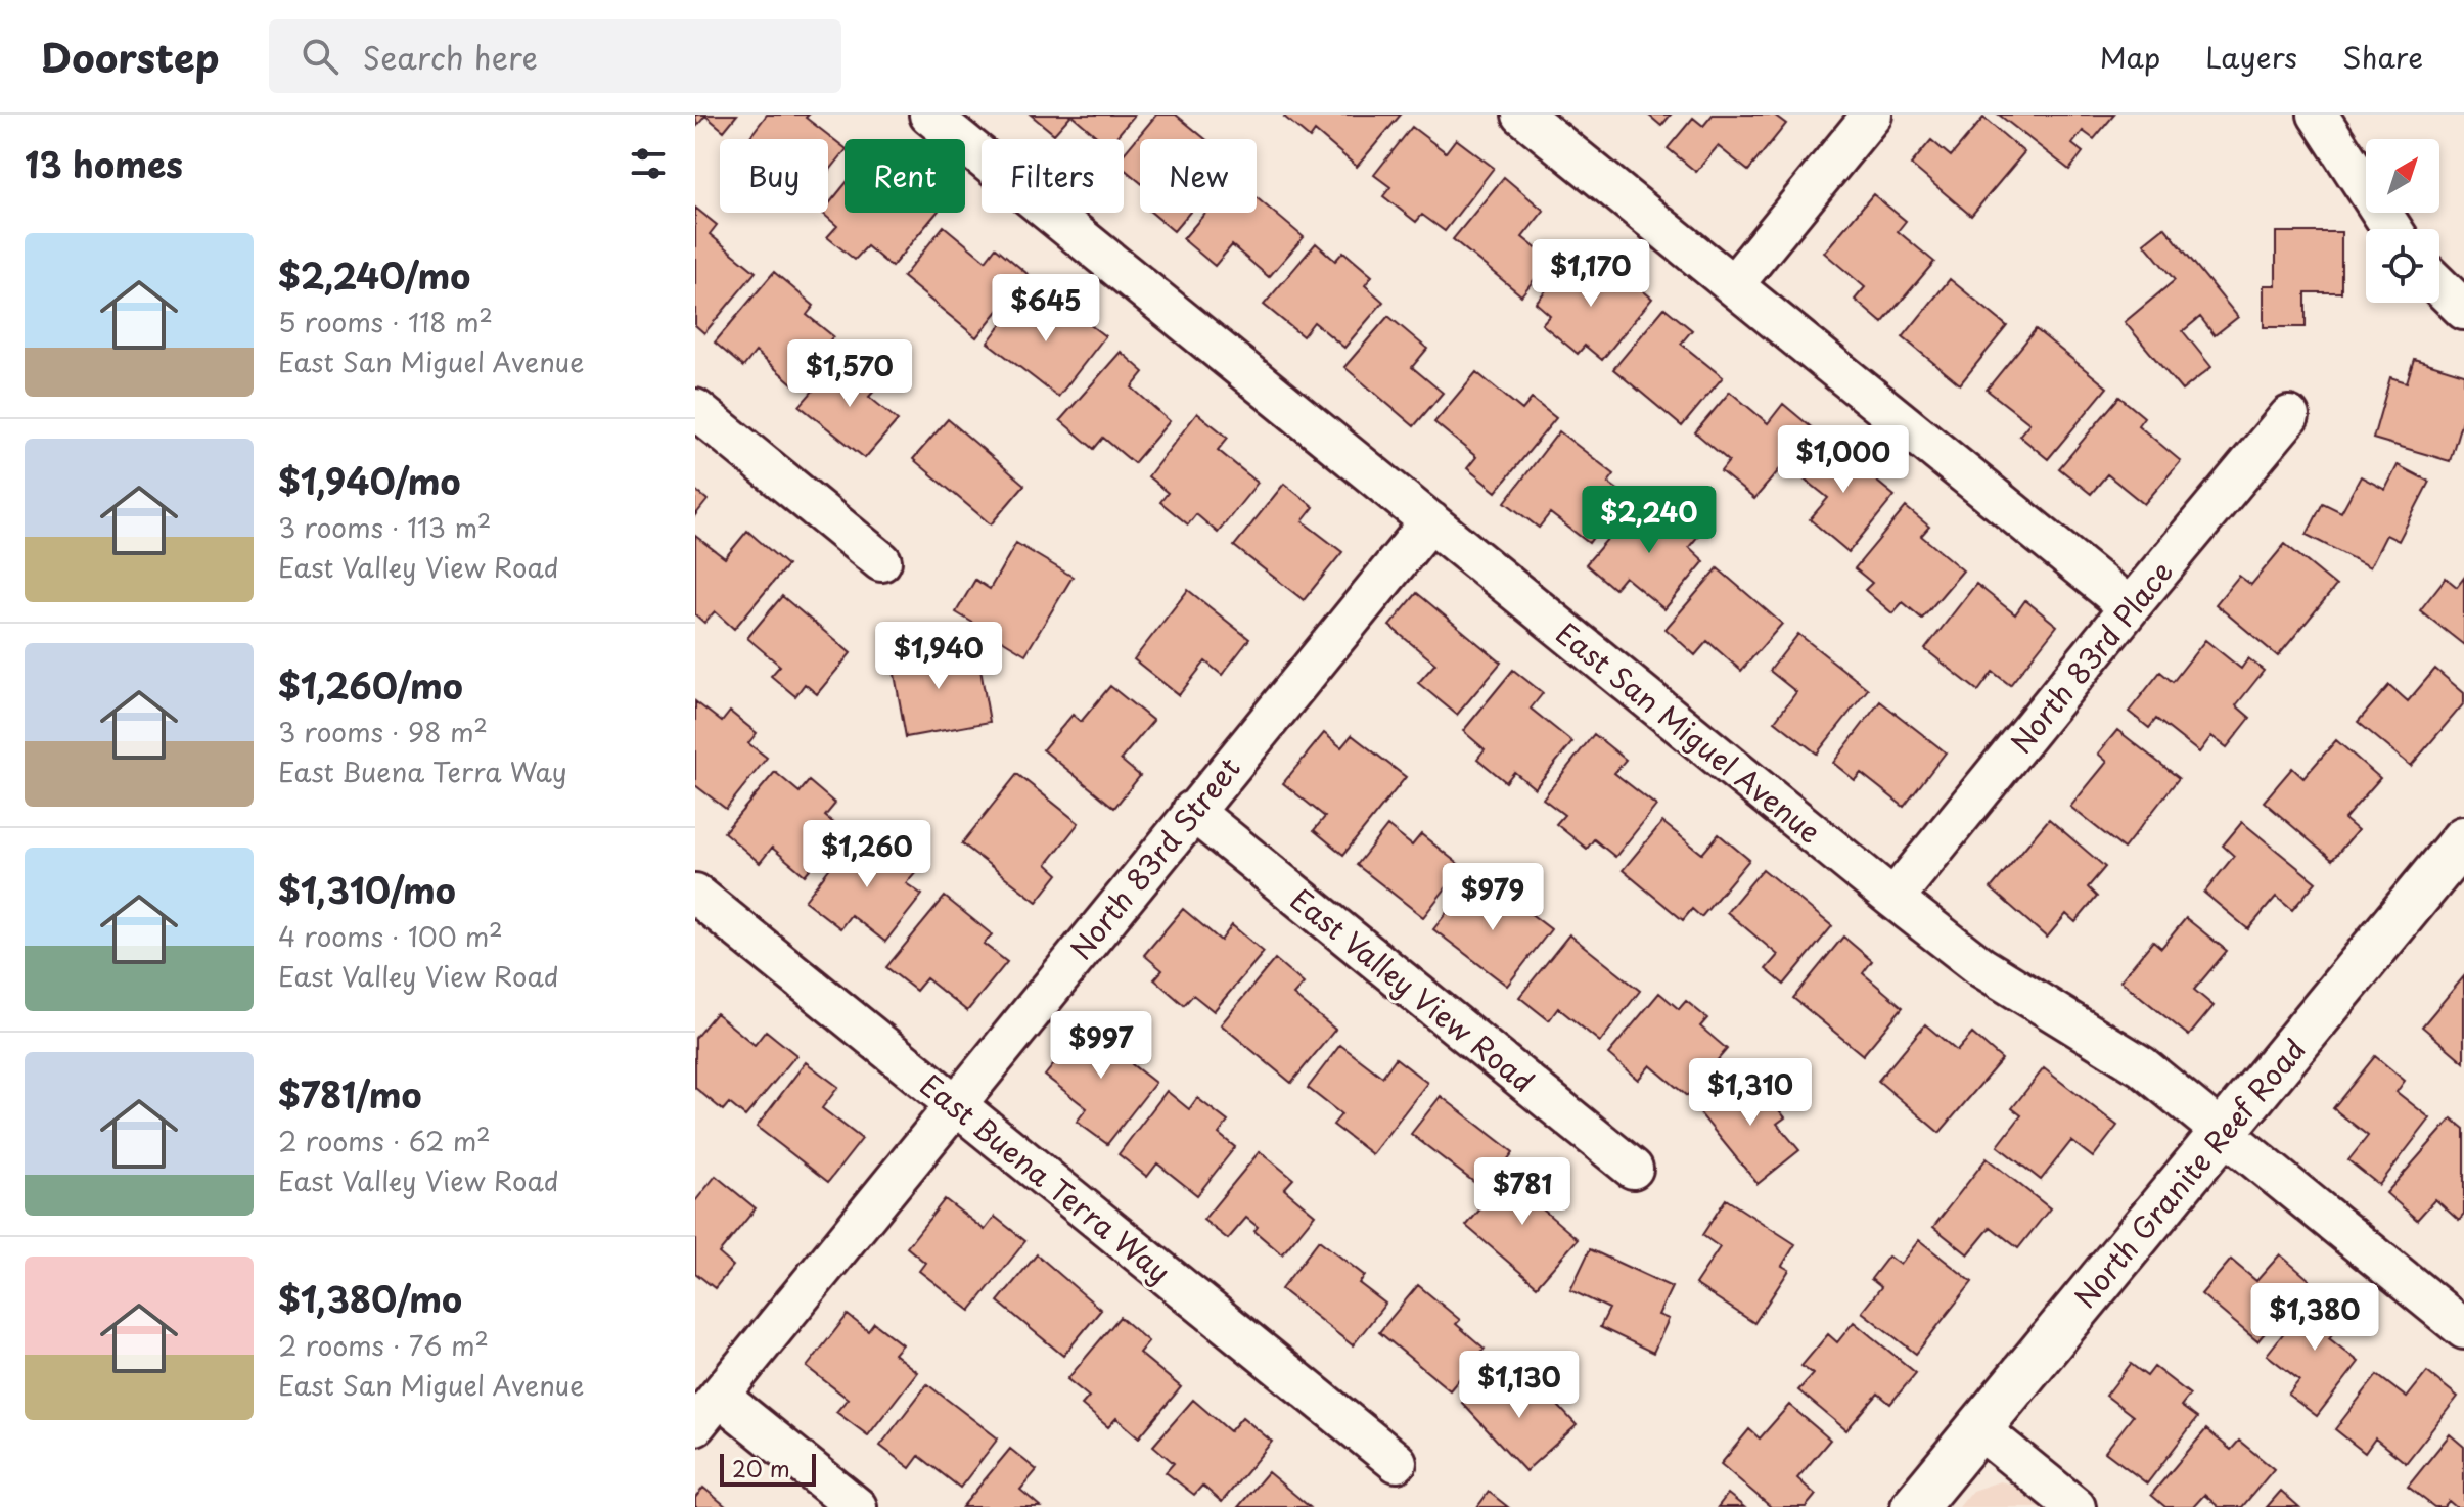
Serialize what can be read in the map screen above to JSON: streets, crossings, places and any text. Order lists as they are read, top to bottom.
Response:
{
  "streets": {
    "street": [
      "North 83rd Place",
      "East San Miguel Avenue",
      "North 83rd Street",
      "East Valley View Road",
      "North Granite Reef Road",
      "East Buena Terra Way"
    ]
  },
  "crossings": [
    ["North 83rd Place", "East San Miguel Avenue"],
    ["East San Miguel Avenue", "North 83rd Street"],
    ["East San Miguel Avenue", "North Granite Reef Road"],
    ["North 83rd Street", "East Valley View Road"],
    ["North 83rd Street", "East Buena Terra Way"]
  ],
  "scale_bar": "20 m",
  "north": "top right",
  "page": {
    "header": "Doorstep",
    "search": "Search here",
    "nav": ["Map", "Layers", "Share"],
    "heading": "13 homes",
    "chip": [
      "Buy",
      "Rent",
      "Filters",
      "New"
    ],
    "list": [
      {
        "name": "$2,240/mo",
        "note": "5 rooms · 118 m² · East San Miguel Avenue"
      },
      {
        "name": "$1,940/mo",
        "note": "3 rooms · 113 m² · East Valley View Road"
      },
      {
        "name": "$1,260/mo",
        "note": "3 rooms · 98 m² · East Buena Terra Way"
      },
      {
        "name": "$1,310/mo",
        "note": "4 rooms · 100 m² · East Valley View Road"
      },
      {
        "name": "$781/mo",
        "note": "2 rooms · 62 m² · East Valley View Road"
      },
      {
        "name": "$1,380/mo",
        "note": "2 rooms · 76 m² · East San Miguel Avenue"
      }
    ],
    "price": [
      "$1,170",
      "$645",
      "$1,570",
      "$1,000",
      "$2,240",
      "$1,940",
      "$1,260",
      "$979",
      "$997",
      "$1,310",
      "$781",
      "$1,380",
      "$1,130"
    ],
    "scale": "20 m"
  }
}
